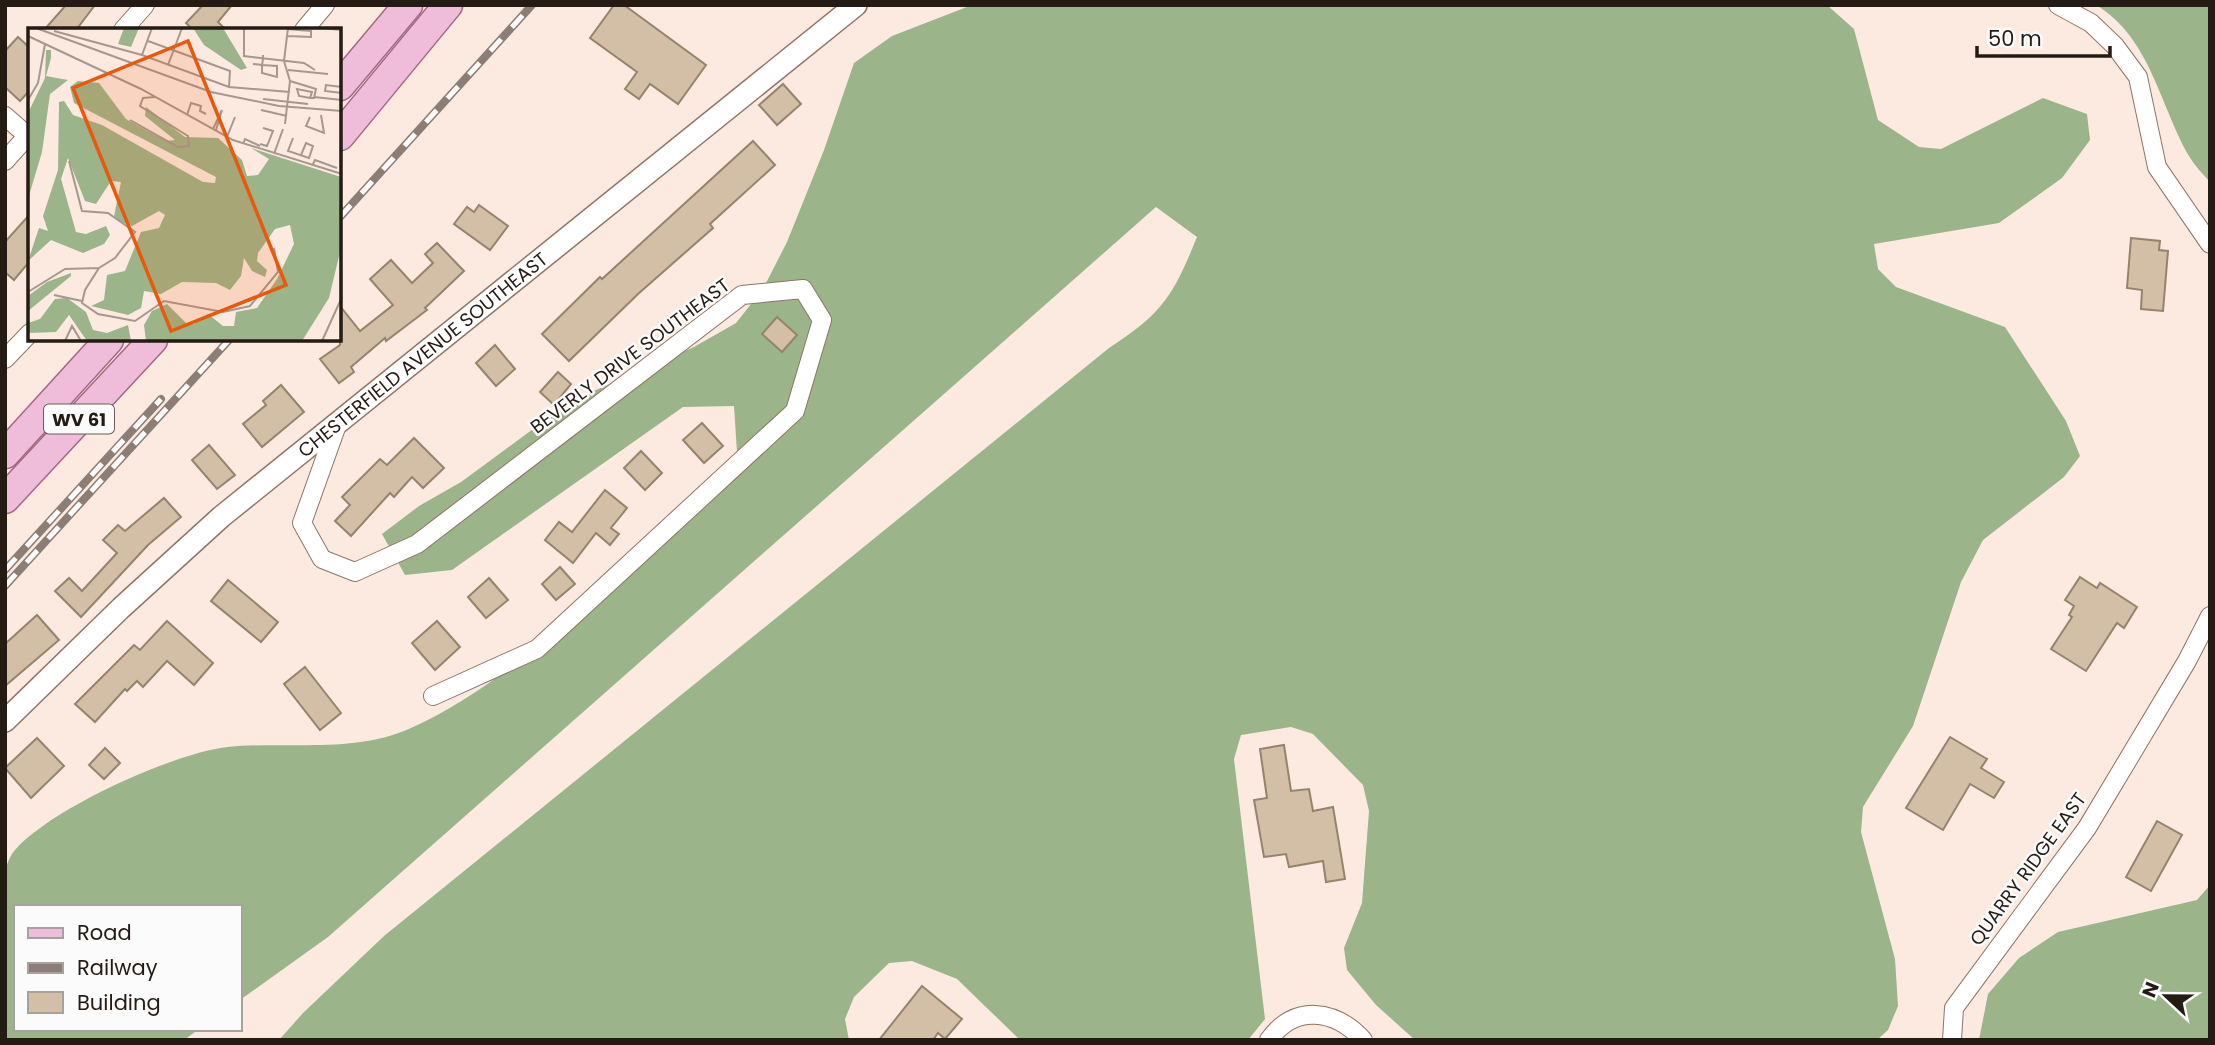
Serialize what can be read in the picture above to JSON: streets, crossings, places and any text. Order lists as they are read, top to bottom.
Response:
{
  "streets": {
    "main road": ["WV 61"],
    "street": ["CHESTERFIELD AVENUE SOUTHEAST", "BEVERLY DRIVE SOUTHEAST", "QUARRY RIDGE EAST"]
  },
  "crossings": [
    ["CHESTERFIELD AVENUE SOUTHEAST", "BEVERLY DRIVE SOUTHEAST"]
  ],
  "legend": ["Road", "Railway", "Building"],
  "scale_bar": "50 m",
  "north": "left"
}
